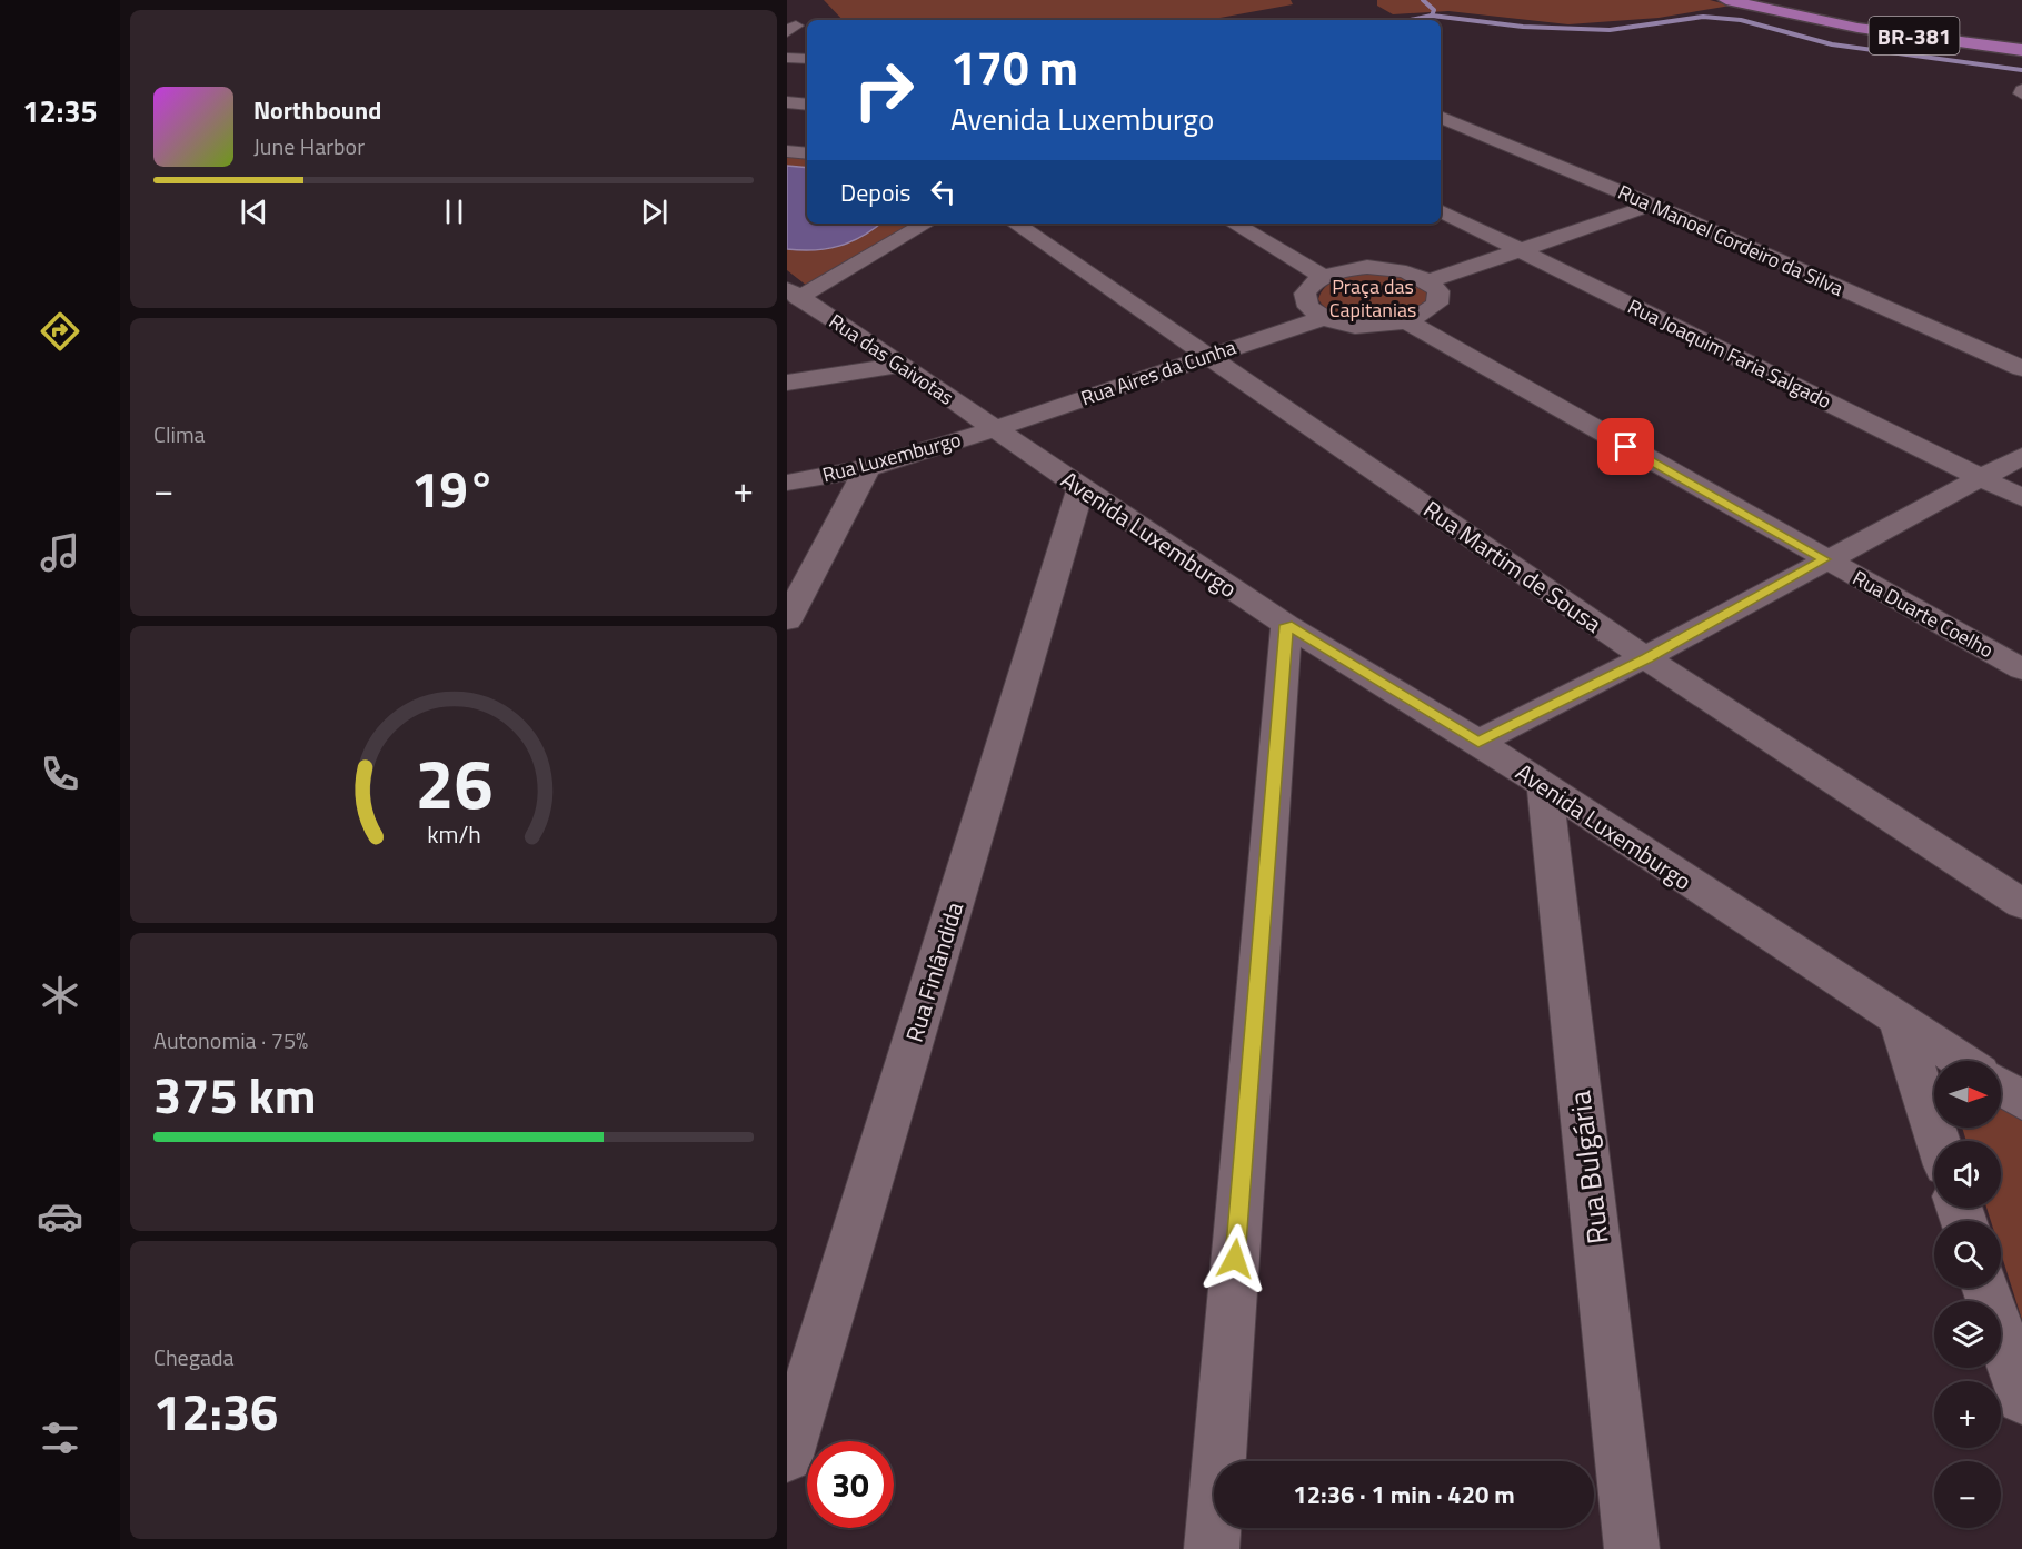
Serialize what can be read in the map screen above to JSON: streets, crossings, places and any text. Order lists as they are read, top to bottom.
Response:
{
  "streets": {
    "highway": ["BR-381"],
    "street": [
      "Rua Manoel Cordeiro da Silva",
      "Rua Joaquim Faria Salgado",
      "Rua das Gaivotas",
      "Rua Aires da Cunha",
      "Rua Luxemburgo",
      "Avenida Luxemburgo",
      "Rua Martim de Sousa",
      "Rua Duarte Coelho",
      "Rua Finlândida",
      "Rua Bulgária"
    ]
  },
  "crossings": [
    ["Rua das Gaivotas", "Rua Aires da Cunha"],
    ["Rua das Gaivotas", "Rua Luxemburgo"],
    ["Rua das Gaivotas", "Avenida Luxemburgo"],
    ["Rua Aires da Cunha", "Rua Luxemburgo"],
    ["Rua Aires da Cunha", "Avenida Luxemburgo"],
    ["Rua Aires da Cunha", "Rua Martim de Sousa"],
    ["Rua Luxemburgo", "Avenida Luxemburgo"],
    ["Avenida Luxemburgo", "Rua Finlândida"],
    ["Avenida Luxemburgo", "Rua Bulgária"]
  ],
  "parks": ["Praça das Capitanias"],
  "north": "right",
  "page": {
    "tabs": "12:35",
    "turn": ["170 m", "Avenida Luxemburgo"],
    "song": ["Northbound", "June Harbor"],
    "then": "Depois",
    "tile": [
      "Clima",
      ["Autonomia · 75%", "375 km"],
      ["Chegada", "12:36"]
    ],
    "heat": ["−", "19°", "+"],
    "map_buttons": ["+", "−"],
    "limit": "30",
    "trip": "12:36 · 1 min · 420 m",
    "gauge": ["26", "km/h"]
  }
}
